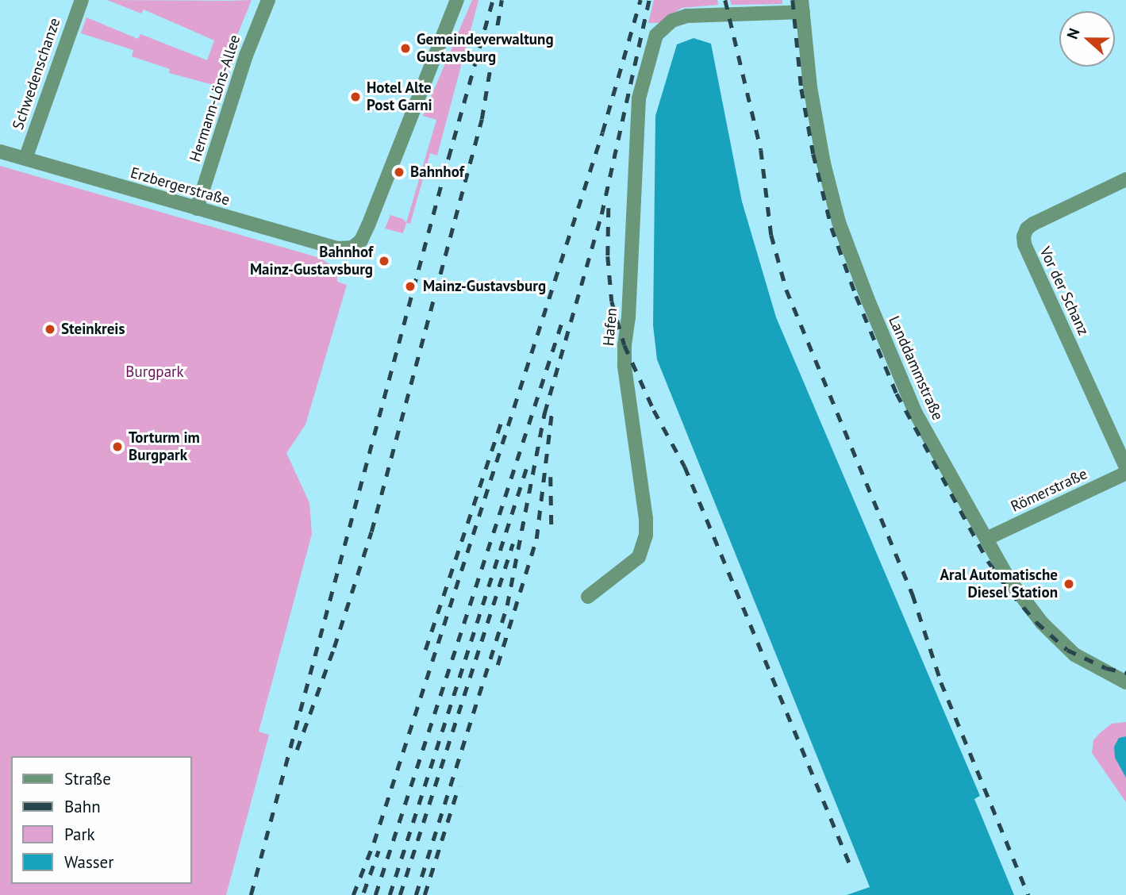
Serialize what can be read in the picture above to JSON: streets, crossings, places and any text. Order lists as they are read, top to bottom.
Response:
{
  "streets": {
    "street": [
      "Schwedenschanze",
      "Hermann-Löns-Allee",
      "Erzbergerstraße",
      "Vor der Schanz",
      "Hafen",
      "Landdammstraße",
      "Römerstraße"
    ]
  },
  "crossings": [
    ["Schwedenschanze", "Erzbergerstraße"],
    ["Hermann-Löns-Allee", "Erzbergerstraße"],
    ["Hafen", "Landdammstraße"],
    ["Landdammstraße", "Römerstraße"]
  ],
  "parks": ["Burgpark"],
  "places": [
    "Gemeindeverwaltung Gustavsburg",
    "Hotel Alte Post Garni",
    "Bahnhof",
    "Bahnhof Mainz-Gustavsburg",
    "Mainz-Gustavsburg",
    "Steinkreis",
    "Torturm im Burgpark",
    "Aral Automatische Diesel Station"
  ],
  "legend": [
    "Straße",
    "Bahn",
    "Park",
    "Wasser"
  ],
  "north": "left"
}
